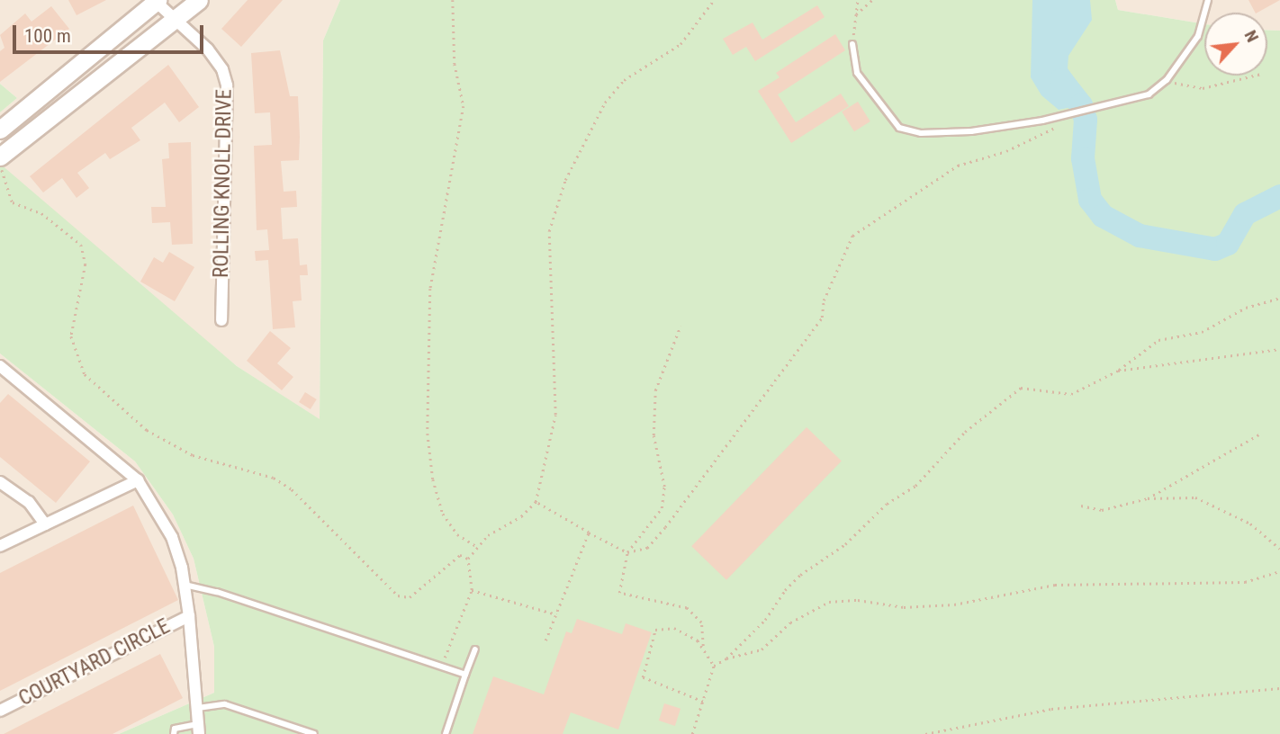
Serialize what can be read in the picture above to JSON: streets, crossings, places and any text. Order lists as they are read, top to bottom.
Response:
{
  "streets": {
    "street": ["ROLLING KNOLL DRIVE", "COURTYARD CIRCLE"]
  },
  "scale_bar": "100 m",
  "north": "top right"
}
